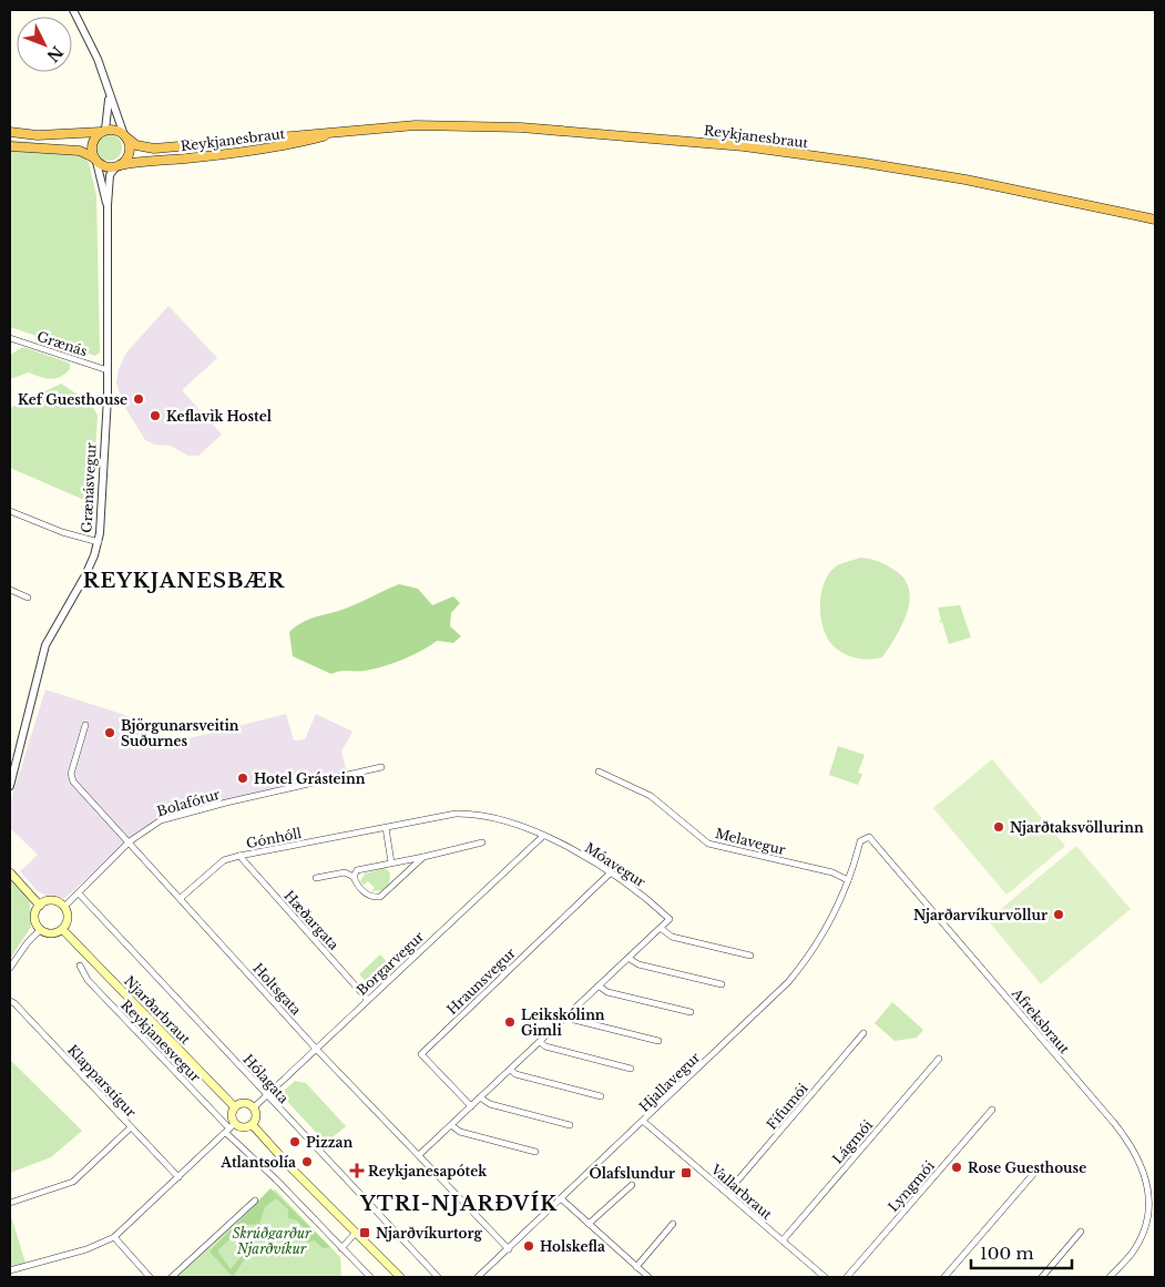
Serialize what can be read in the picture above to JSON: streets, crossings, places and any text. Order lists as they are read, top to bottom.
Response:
{
  "streets": {
    "highway": ["Reykjanesbraut"],
    "main road": ["Njarðarbraut"],
    "street": [
      "Grænás",
      "Grænásvegur",
      "Bolafótur",
      "Gónhóll",
      "Melavegur",
      "Móavegur",
      "Hæðargata",
      "Borgarvegur",
      "Hraunsvegur",
      "Holtsgata",
      "Afreksbraut",
      "Reykjanesvegur",
      "Hólagata",
      "Klapparstígur",
      "Hjallavegur",
      "Fífumói",
      "Lágmói",
      "Lyngmói",
      "Vallarbraut"
    ]
  },
  "crossings": [
    ["Reykjanesbraut", "Grænásvegur"],
    ["Grænás", "Grænásvegur"],
    ["Bolafótur", "Holtsgata"],
    ["Bolafótur", "Njarðarbraut"],
    ["Bolafótur", "Hólagata"],
    ["Gónhóll", "Móavegur"],
    ["Gónhóll", "Hæðargata"],
    ["Gónhóll", "Borgarvegur"],
    ["Gónhóll", "Holtsgata"],
    ["Melavegur", "Afreksbraut"],
    ["Melavegur", "Hjallavegur"],
    ["Móavegur", "Borgarvegur"],
    ["Móavegur", "Hraunsvegur"],
    ["Hæðargata", "Borgarvegur"],
    ["Borgarvegur", "Holtsgata"],
    ["Borgarvegur", "Hólagata"],
    ["Holtsgata", "Hjallavegur"],
    ["Afreksbraut", "Hjallavegur"],
    ["Hjallavegur", "Vallarbraut"],
    ["Fífumói", "Vallarbraut"],
    ["Lágmói", "Vallarbraut"]
  ],
  "districts": ["REYKJANESBÆR", "YTRI-NJARÐVÍK"],
  "parks": ["Skrúðgarður Njarðvíkur"],
  "places": {
    "other": [
      "Kef Guesthouse",
      "Keflavìk Hostel",
      "Björgunarsveitin Suðurnes",
      "Hotel Grásteinn",
      "Njarðtaksvöllurinn",
      "Njarðarvíkurvöllur",
      "Leikskólinn Gimli",
      "Pizzan",
      "Atlantsolía",
      "Rose Guesthouse",
      "Holskefla"
    ],
    "health": ["Reykjanesapótek"],
    "transit": ["Ólafslundur", "Njarðvíkurtorg"]
  },
  "scale_bar": "100 m",
  "north": "bottom right"
}
